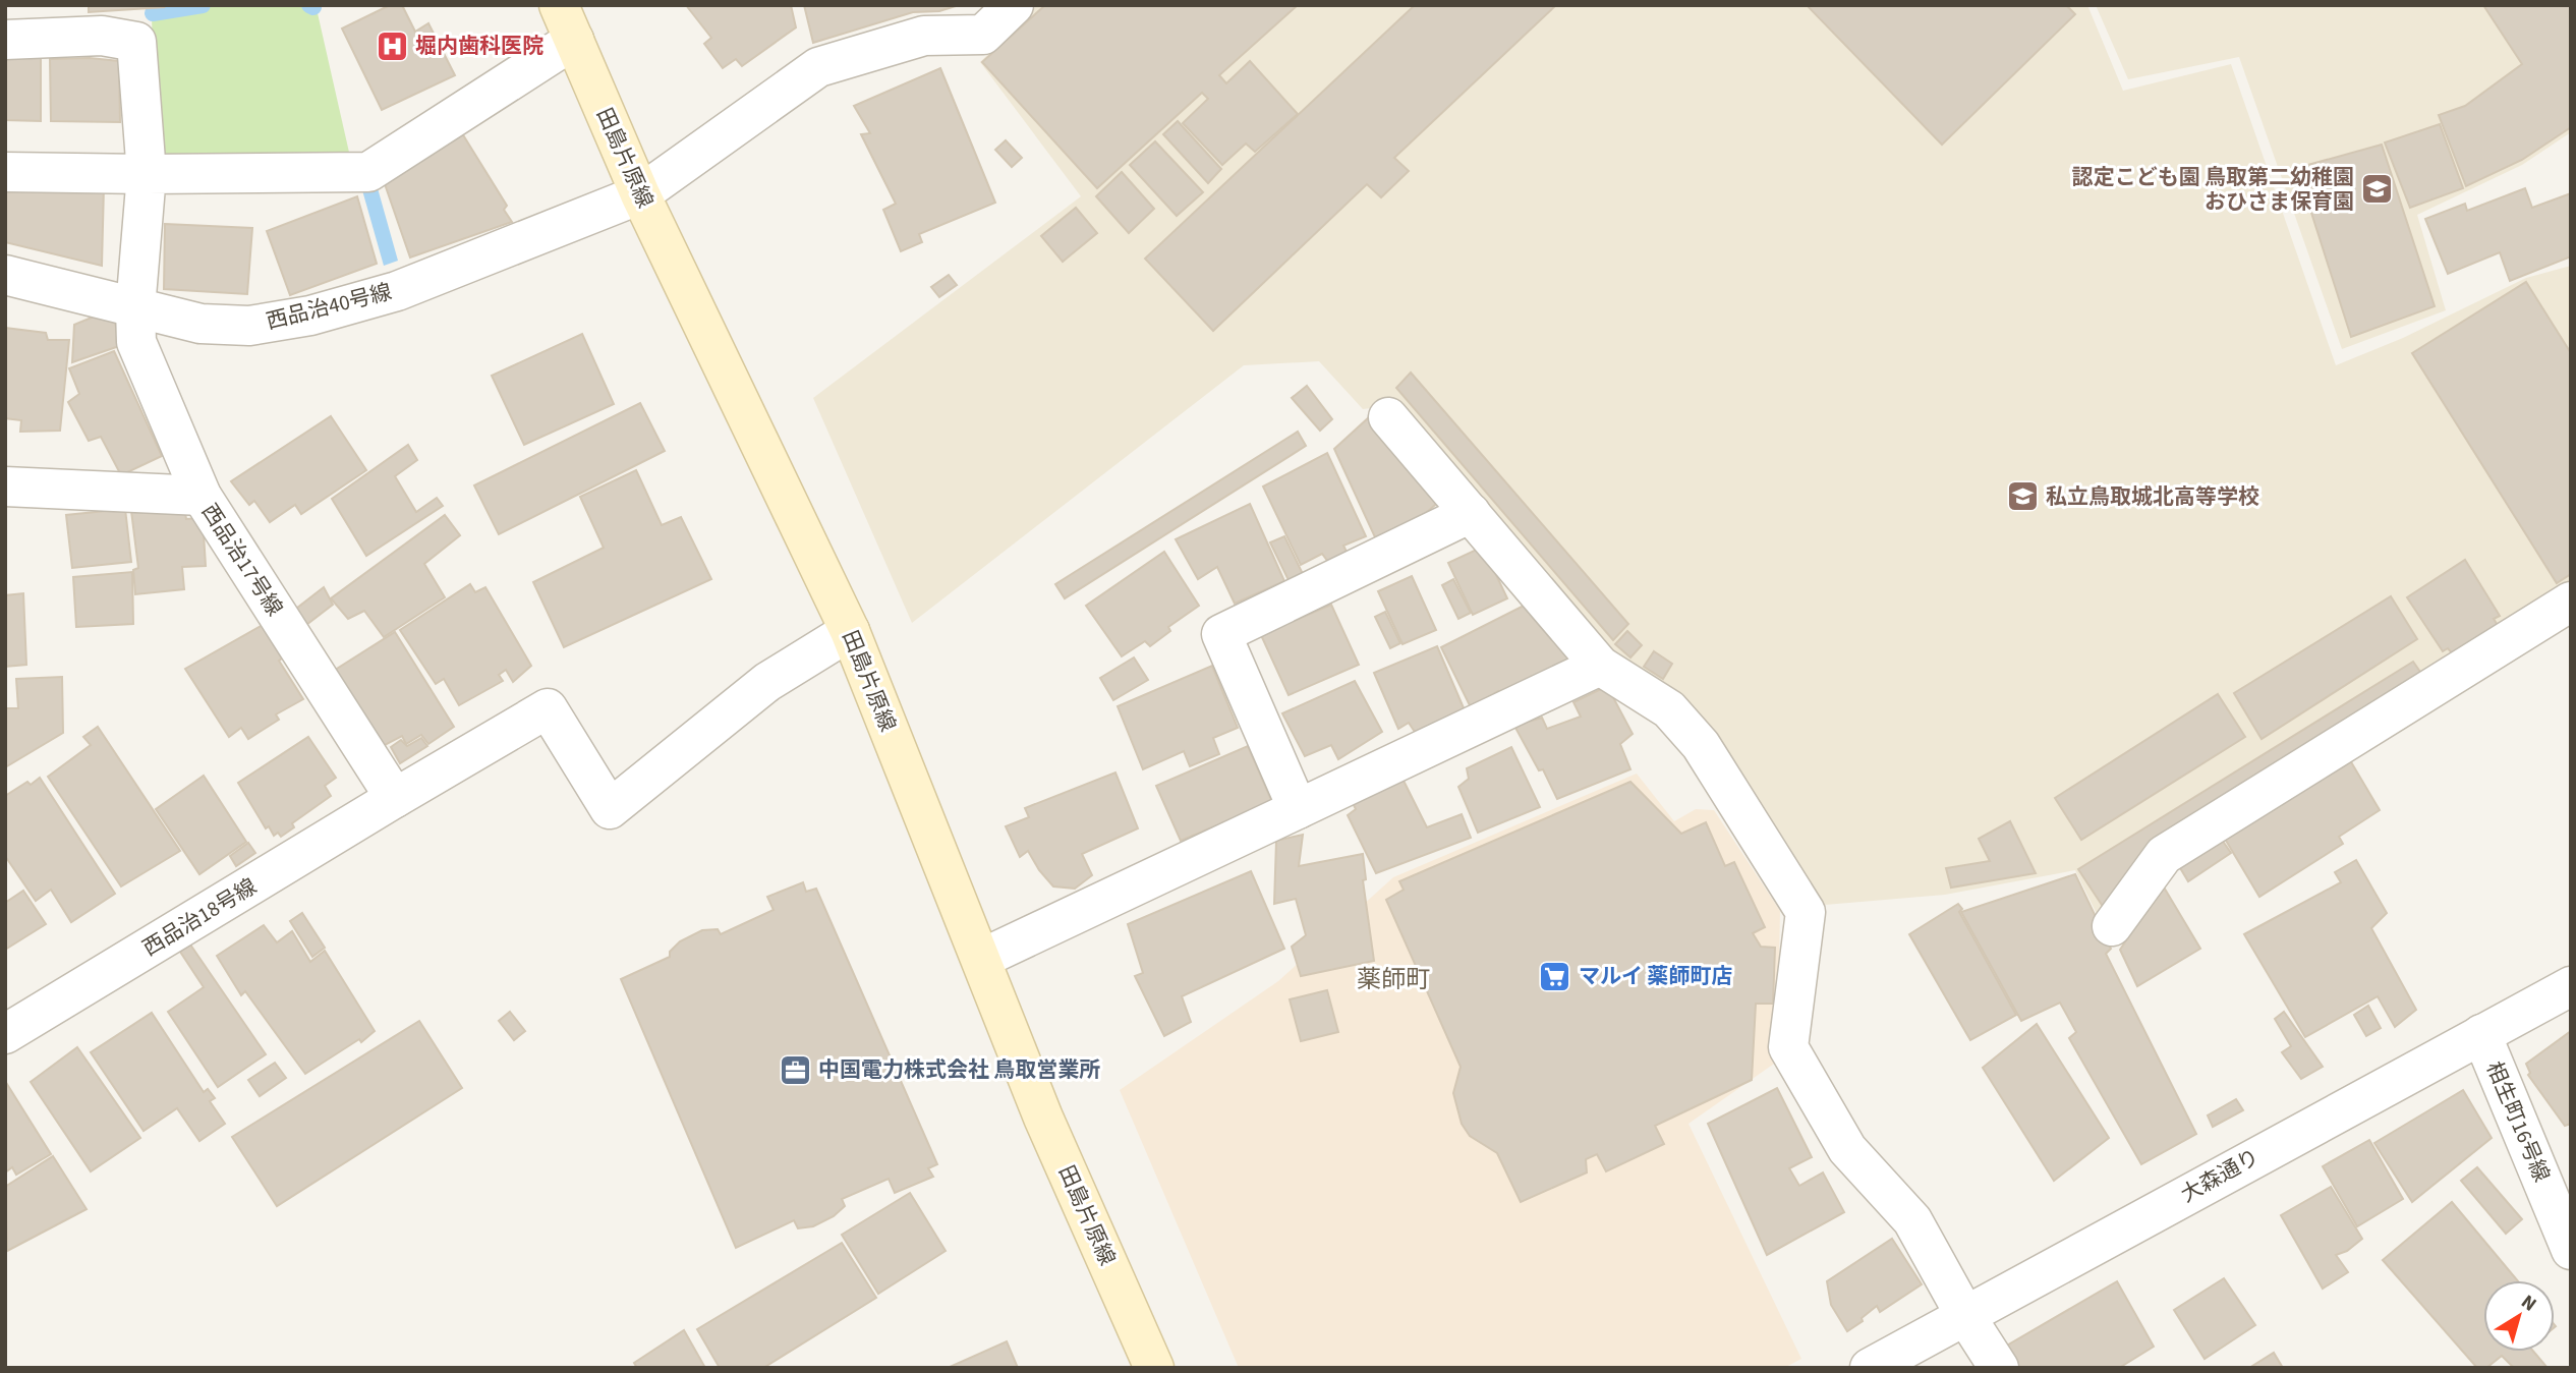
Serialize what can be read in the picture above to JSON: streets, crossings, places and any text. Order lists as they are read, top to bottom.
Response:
{
  "streets": {
    "main road": ["田島片原線"],
    "street": [
      "西品治40号線",
      "西品治17号線",
      "西品治18号線",
      "相生町16号線",
      "大森通り"
    ]
  },
  "crossings": [
    ["田島片原線", "西品治40号線"],
    ["西品治40号線", "西品治17号線"],
    ["西品治17号線", "西品治18号線"],
    ["相生町16号線", "大森通り"]
  ],
  "districts": ["薬師町"],
  "places": {
    "hospital": ["堀内歯科医院"],
    "school or university": ["認定こども園 鳥取第二幼稚園 おひさま保育園", "私立鳥取城北高等学校"],
    "supermarket": ["マルイ 薬師町店"],
    "office": ["中国電力株式会社 鳥取営業所"]
  },
  "north": "top right"
}
